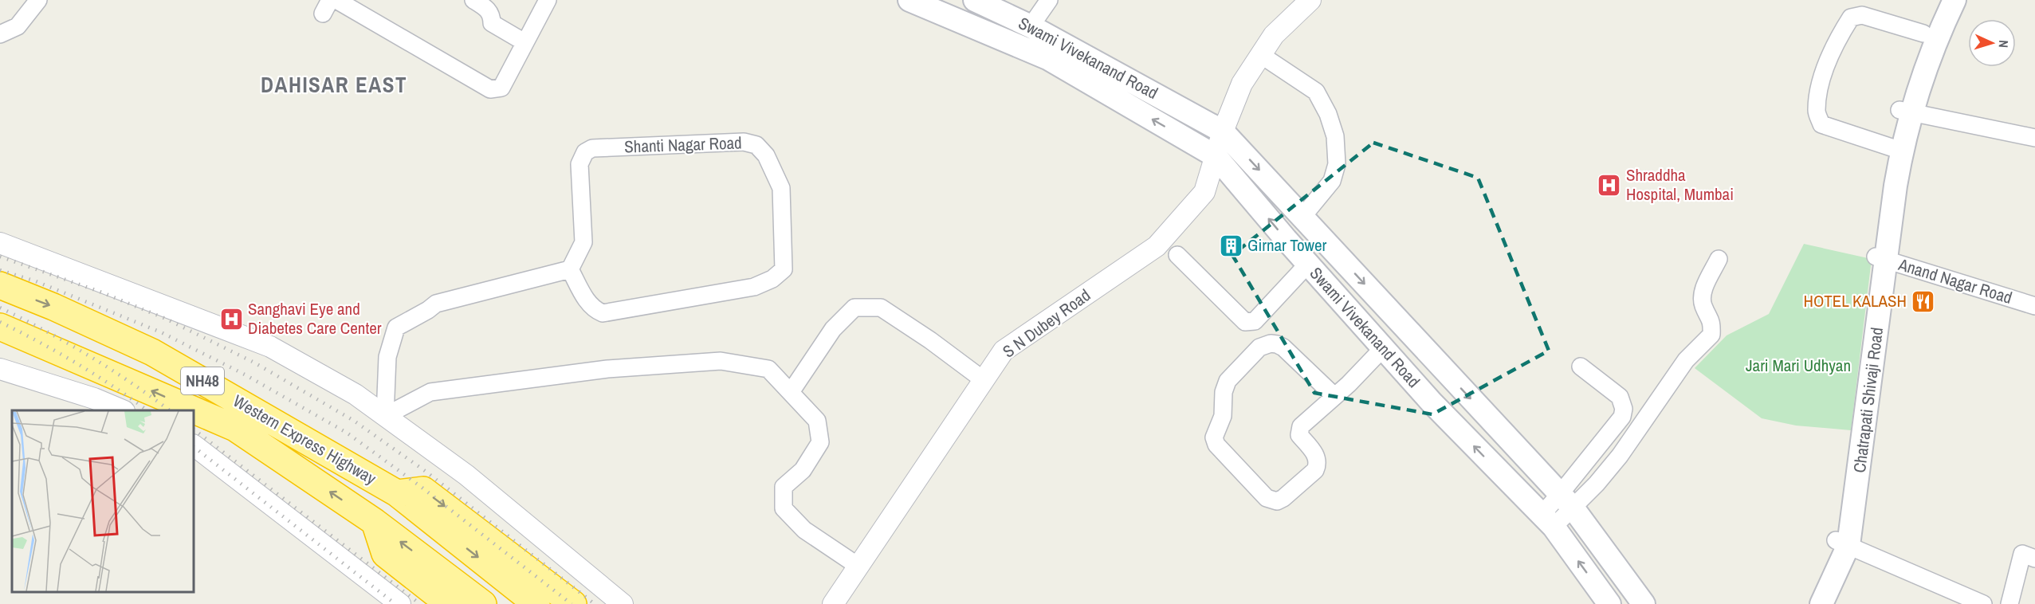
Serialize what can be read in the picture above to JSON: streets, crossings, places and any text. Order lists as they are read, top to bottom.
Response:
{
  "streets": {
    "highway": ["NH48", "Western Express Highway"],
    "main road": ["Swami Vivekanand Road"],
    "street": ["Shanti Nagar Road", "Anand Nagar Road", "S N Dubey Road"]
  },
  "crossings": [
    ["Swami Vivekanand Road", "S N Dubey Road"]
  ],
  "districts": ["DAHISAR EAST"],
  "parks": ["Jari Mari Udhyan"],
  "places": {
    "hospital": ["Shraddha Hospital, Mumbai", "Sanghavi Eye and Diabetes Care Center"],
    "building": ["Girnar Tower"],
    "restaurant": ["HOTEL KALASH"]
  },
  "north": "right"
}
